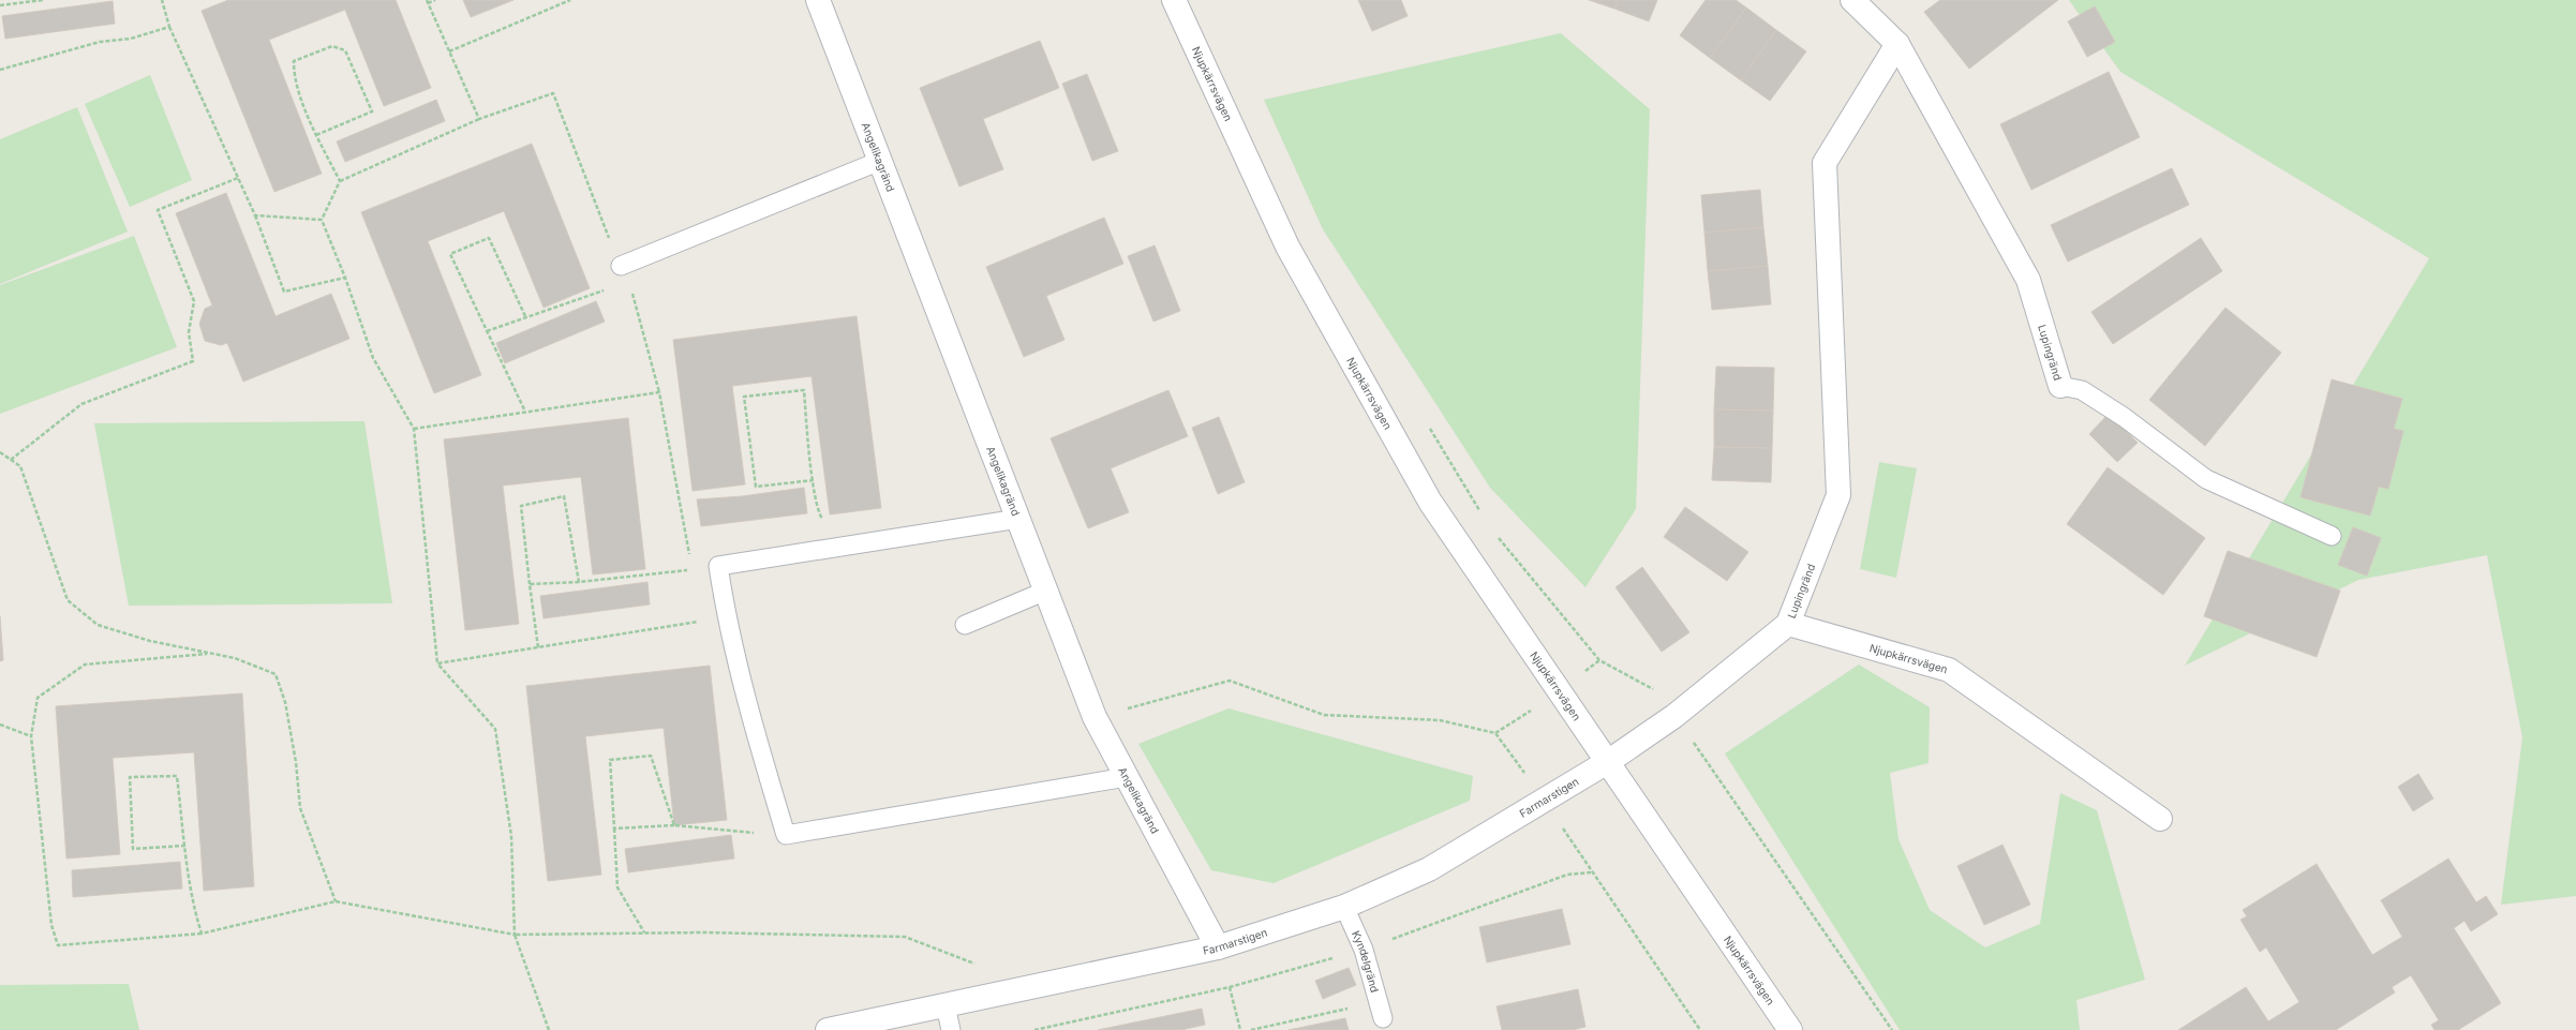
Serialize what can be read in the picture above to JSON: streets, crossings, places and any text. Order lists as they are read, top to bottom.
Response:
{
  "streets": {
    "street": [
      "Njupkärrsvägen",
      "Angelikagränd",
      "Lupingränd",
      "Farmarstigen"
    ],
    "lane": ["Kyndelgränd"]
  },
  "crossings": [
    ["Njupkärrsvägen", "Lupingränd"],
    ["Njupkärrsvägen", "Farmarstigen"],
    ["Angelikagränd", "Farmarstigen"],
    ["Farmarstigen", "Kyndelgränd"]
  ]
}
